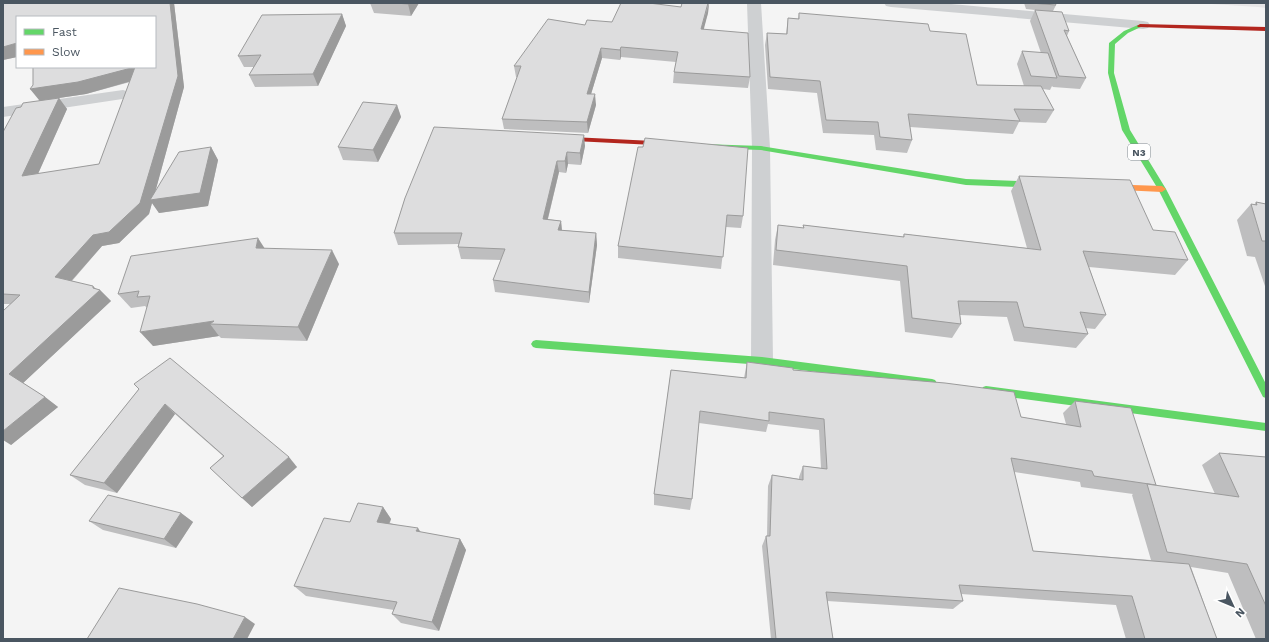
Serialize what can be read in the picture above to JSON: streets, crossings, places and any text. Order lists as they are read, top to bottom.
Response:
{
  "streets": {
    "street": ["N3"]
  },
  "legend": ["Fast", "Slow"],
  "north": "bottom right"
}
